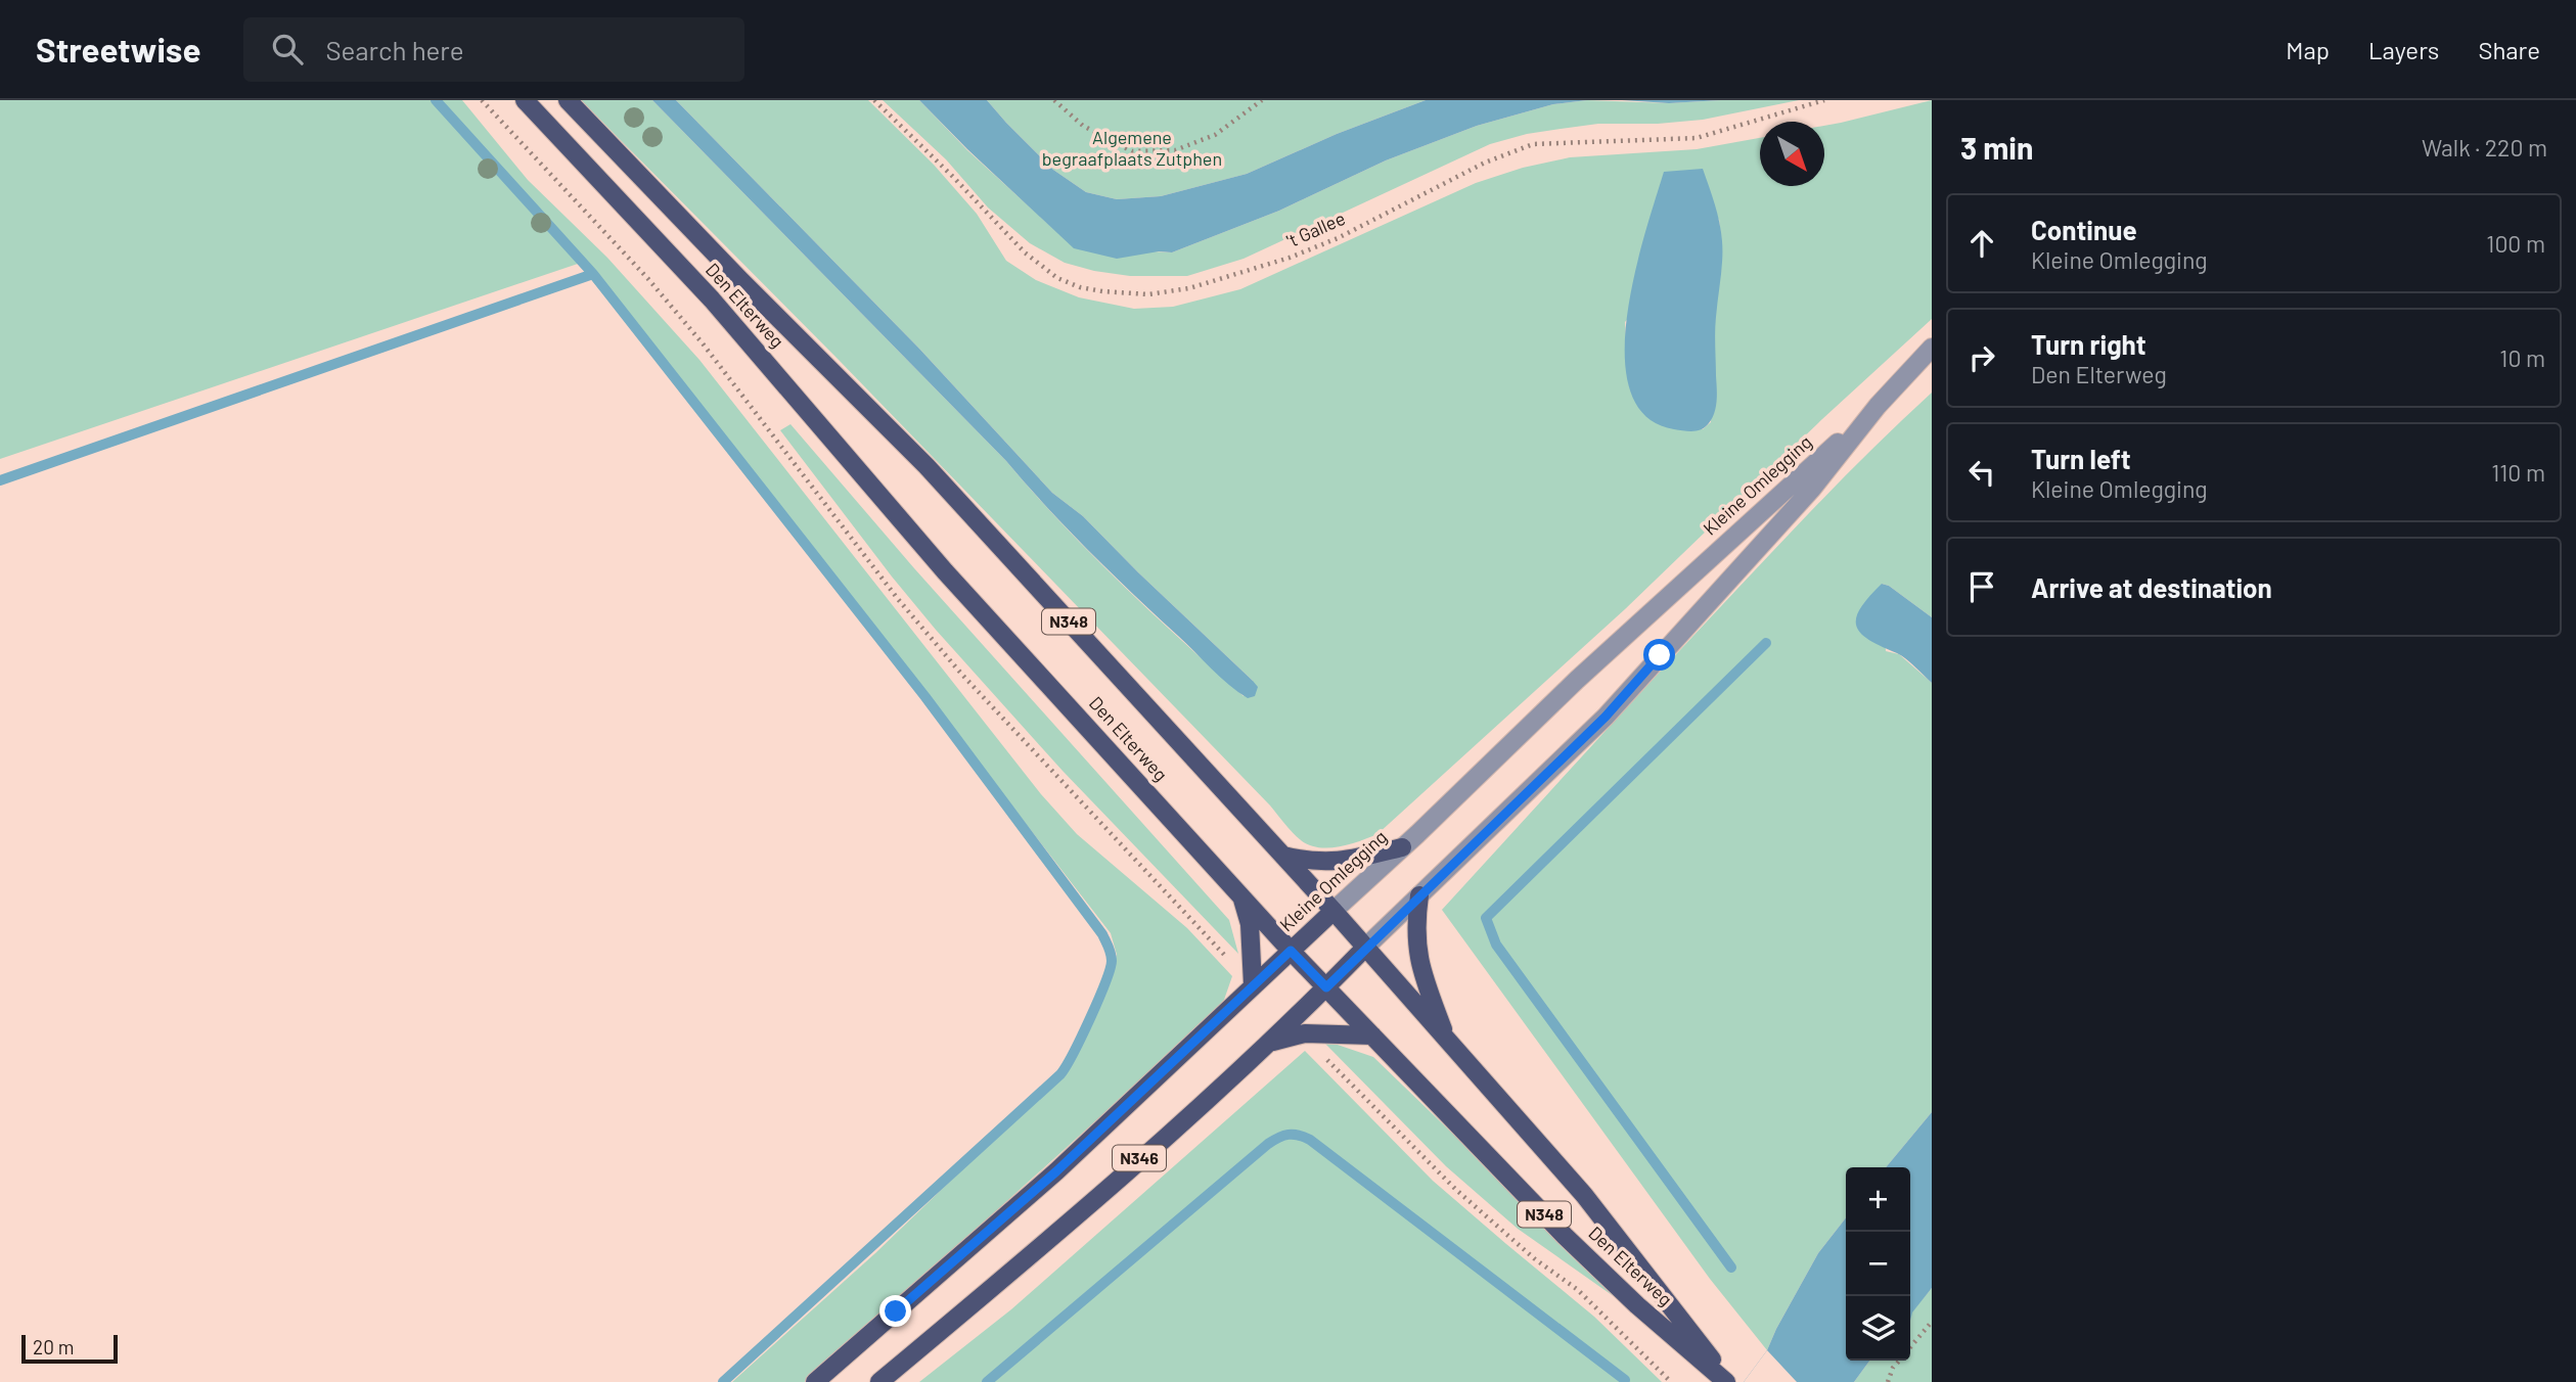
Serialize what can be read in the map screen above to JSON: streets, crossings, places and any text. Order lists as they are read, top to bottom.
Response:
{
  "streets": {
    "main road": [
      "Den Elterweg",
      "Kleine Omlegging",
      "N348",
      "N346"
    ],
    "path": ["'t Gallee"]
  },
  "crossings": [
    ["Den Elterweg", "Kleine Omlegging"]
  ],
  "parks": ["Algemene begraafplaats Zutphen"],
  "scale_bar": "20 m",
  "north": "bottom right",
  "page": {
    "header": "Streetwise",
    "search": "Search here",
    "nav": ["Map", "Layers", "Share"],
    "heading": ["3 min", "Walk · 220 m"],
    "list": [
      ["Continue", "Kleine Omlegging", "100 m"],
      ["Turn right", "Den Elterweg", "10 m"],
      ["Turn left", "Kleine Omlegging", "110 m"],
      "Arrive at destination"
    ],
    "map_buttons": ["+", "−"],
    "scale": "20 m"
  }
}
